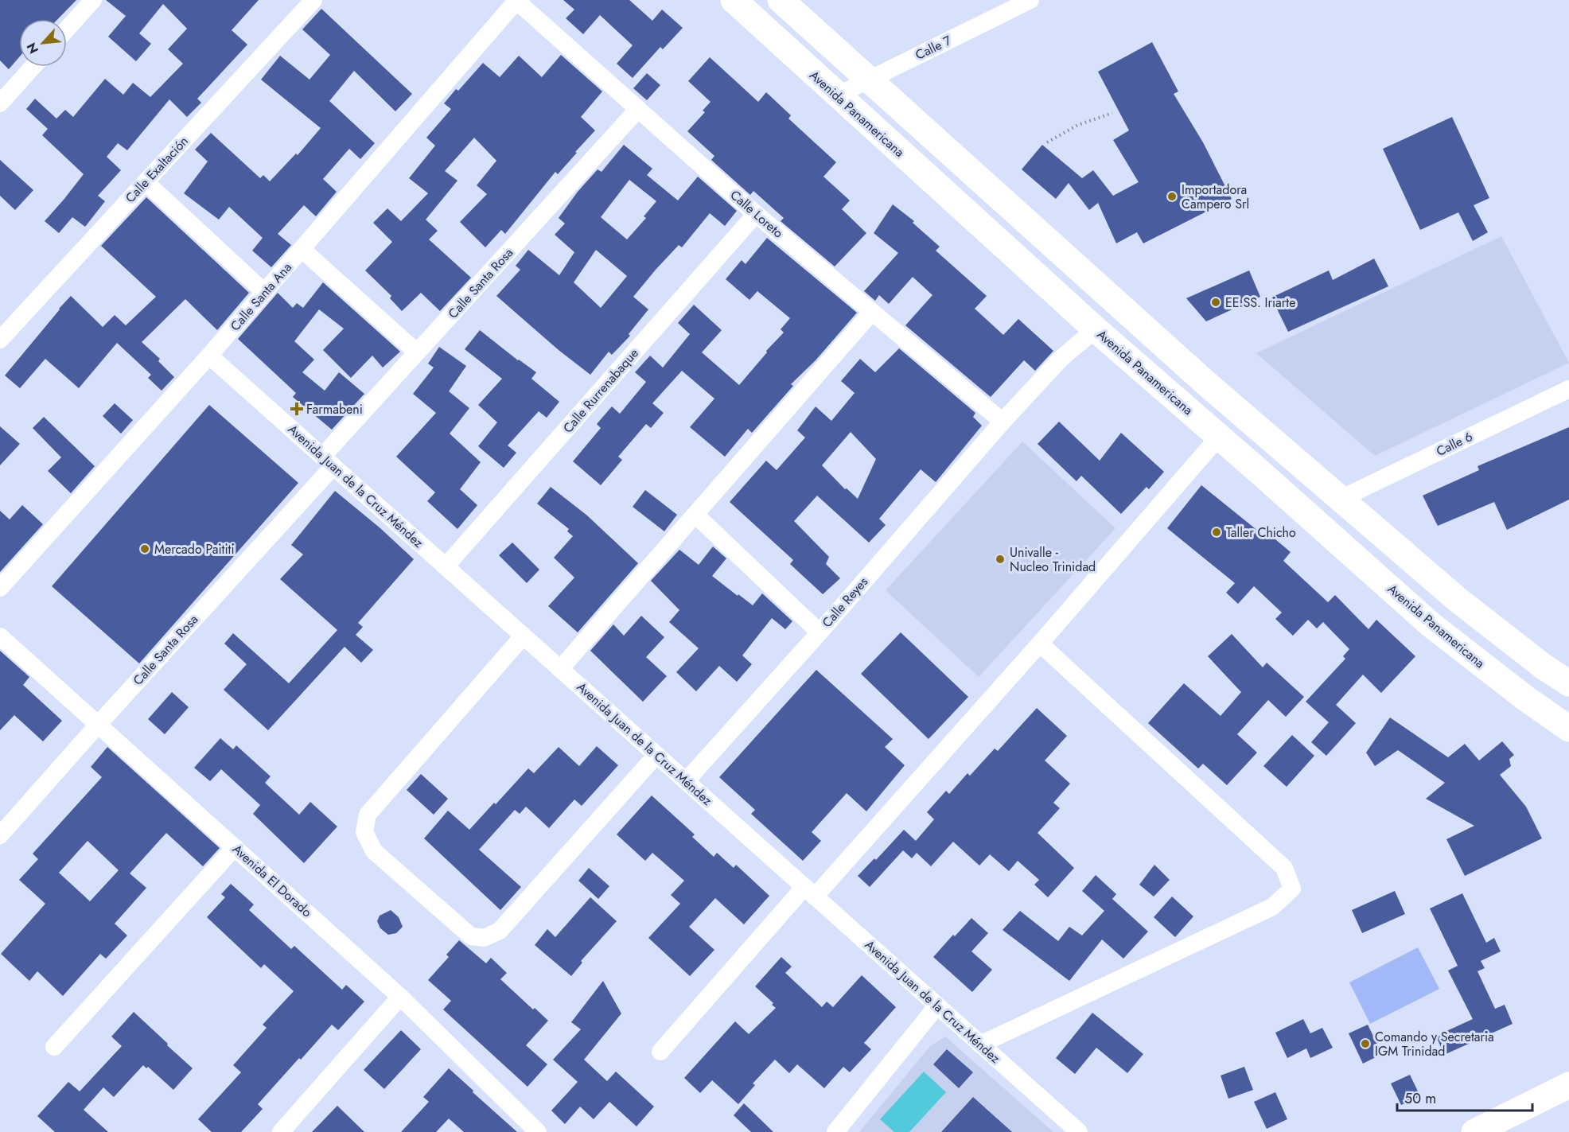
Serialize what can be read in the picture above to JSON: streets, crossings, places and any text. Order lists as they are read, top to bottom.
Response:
{
  "streets": {
    "highway": ["Avenida Panamericana"],
    "street": [
      "Calle 7",
      "Calle Exaltación",
      "Calle Loreto",
      "Calle Santa Rosa",
      "Calle Santa Ana",
      "Calle Rurrenabaque",
      "Calle 6",
      "Avenida Juan de la Cruz Méndez",
      "Calle Reyes",
      "Avenida El Dorado"
    ]
  },
  "crossings": [
    ["Calle 7", "Avenida Panamericana"],
    ["Avenida Panamericana", "Calle Reyes"],
    ["Calle Loreto", "Calle Santa Rosa"],
    ["Calle Loreto", "Calle Santa Ana"],
    ["Calle Loreto", "Calle Rurrenabaque"],
    ["Calle Loreto", "Calle Reyes"],
    ["Calle Santa Rosa", "Avenida Juan de la Cruz Méndez"],
    ["Calle Santa Rosa", "Avenida El Dorado"],
    ["Calle Santa Ana", "Avenida Juan de la Cruz Méndez"],
    ["Calle Rurrenabaque", "Avenida Juan de la Cruz Méndez"],
    ["Avenida Juan de la Cruz Méndez", "Calle Reyes"]
  ],
  "places": {
    "other": [
      "Importadora Campero Srl",
      "EE.SS. Iriarte",
      "Taller Chicho",
      "Mercado Paititi",
      "Univalle - Nucleo Trinidad",
      "Comando y Secretaria IGM Trinidad"
    ],
    "health": ["Farmabeni"]
  },
  "scale_bar": "50 m",
  "north": "bottom left"
}
